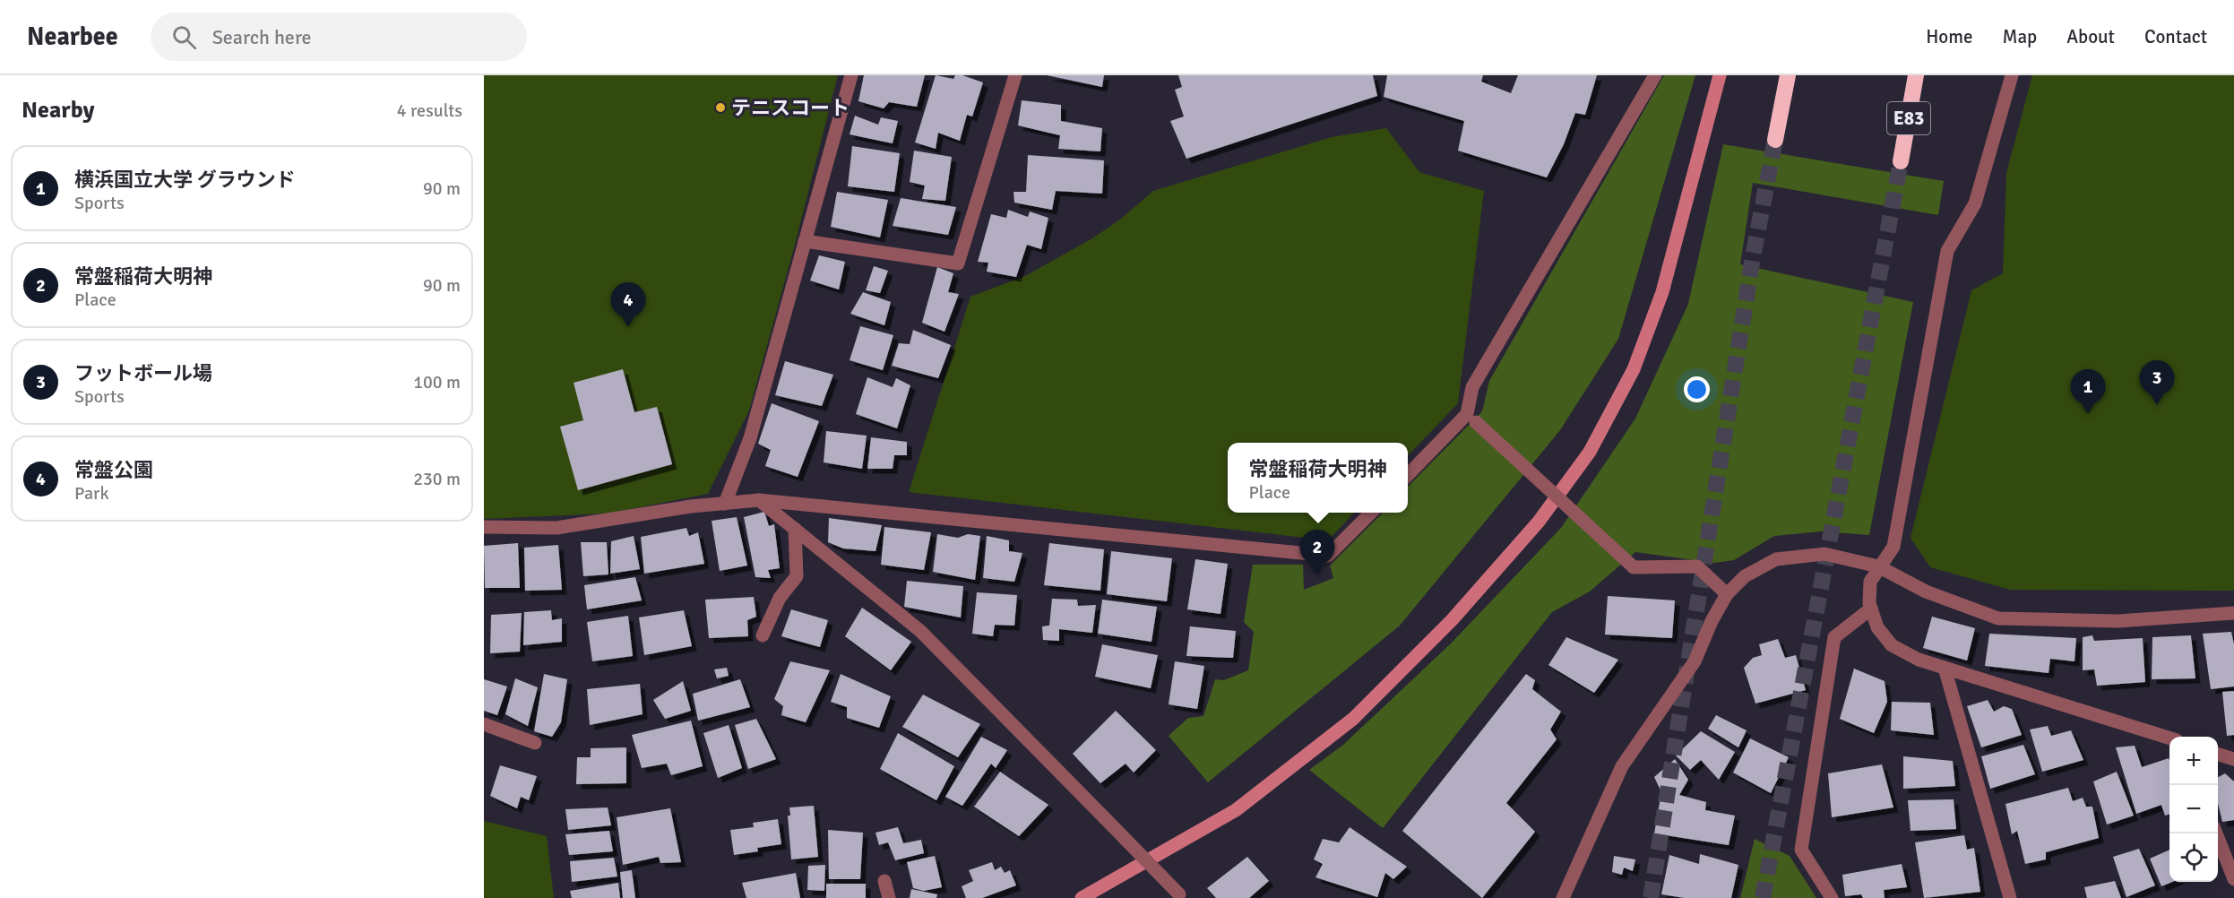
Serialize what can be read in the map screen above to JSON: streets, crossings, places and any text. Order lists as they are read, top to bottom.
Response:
{
  "streets": {
    "highway": ["E83"]
  },
  "places": ["テニスコート"],
  "page": {
    "header": "Nearbee",
    "search": "Search here",
    "nav": [
      "Home",
      "Map",
      "About",
      "Contact"
    ],
    "heading": ["Nearby", "4 results"],
    "list": [
      {
        "mark": "1",
        "name": "横浜国立大学 グラウンド",
        "note": "Sports",
        "value": "90 m"
      },
      {
        "mark": "2",
        "name": "常盤稲荷大明神",
        "note": "Place",
        "value": "90 m"
      },
      {
        "mark": "3",
        "name": "フットボール場",
        "note": "Sports",
        "value": "100 m"
      },
      {
        "mark": "4",
        "name": "常盤公園",
        "note": "Park",
        "value": "230 m"
      }
    ],
    "pins": [
      "4",
      "3",
      "1",
      "2"
    ],
    "popup": ["常盤稲荷大明神", "Place"],
    "map_buttons": ["+", "−"]
  }
}
